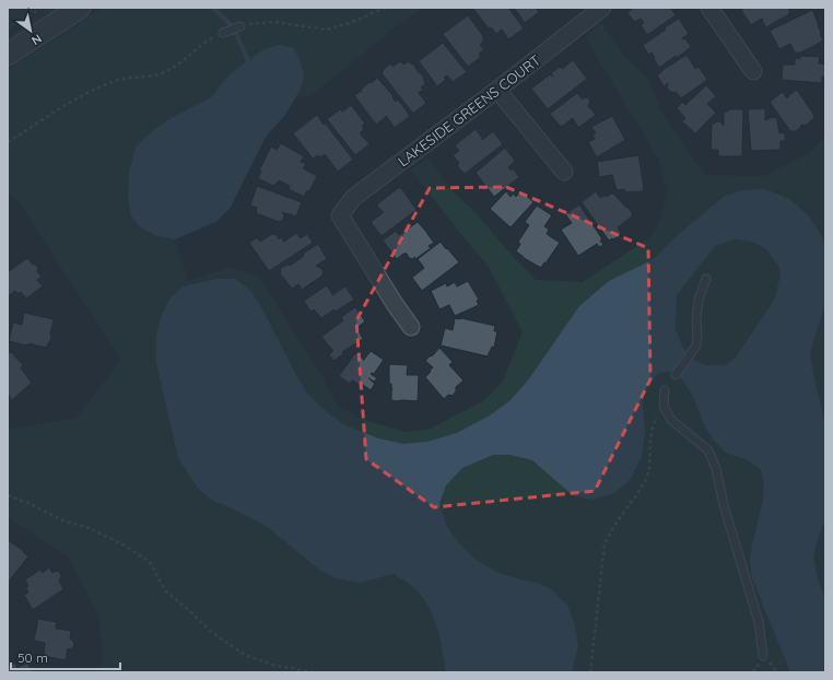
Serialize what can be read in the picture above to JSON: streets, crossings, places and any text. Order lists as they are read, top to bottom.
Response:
{
  "streets": {
    "street": ["LAKESIDE GREENS COURT"]
  },
  "scale_bar": "50 m",
  "north": "bottom right"
}
